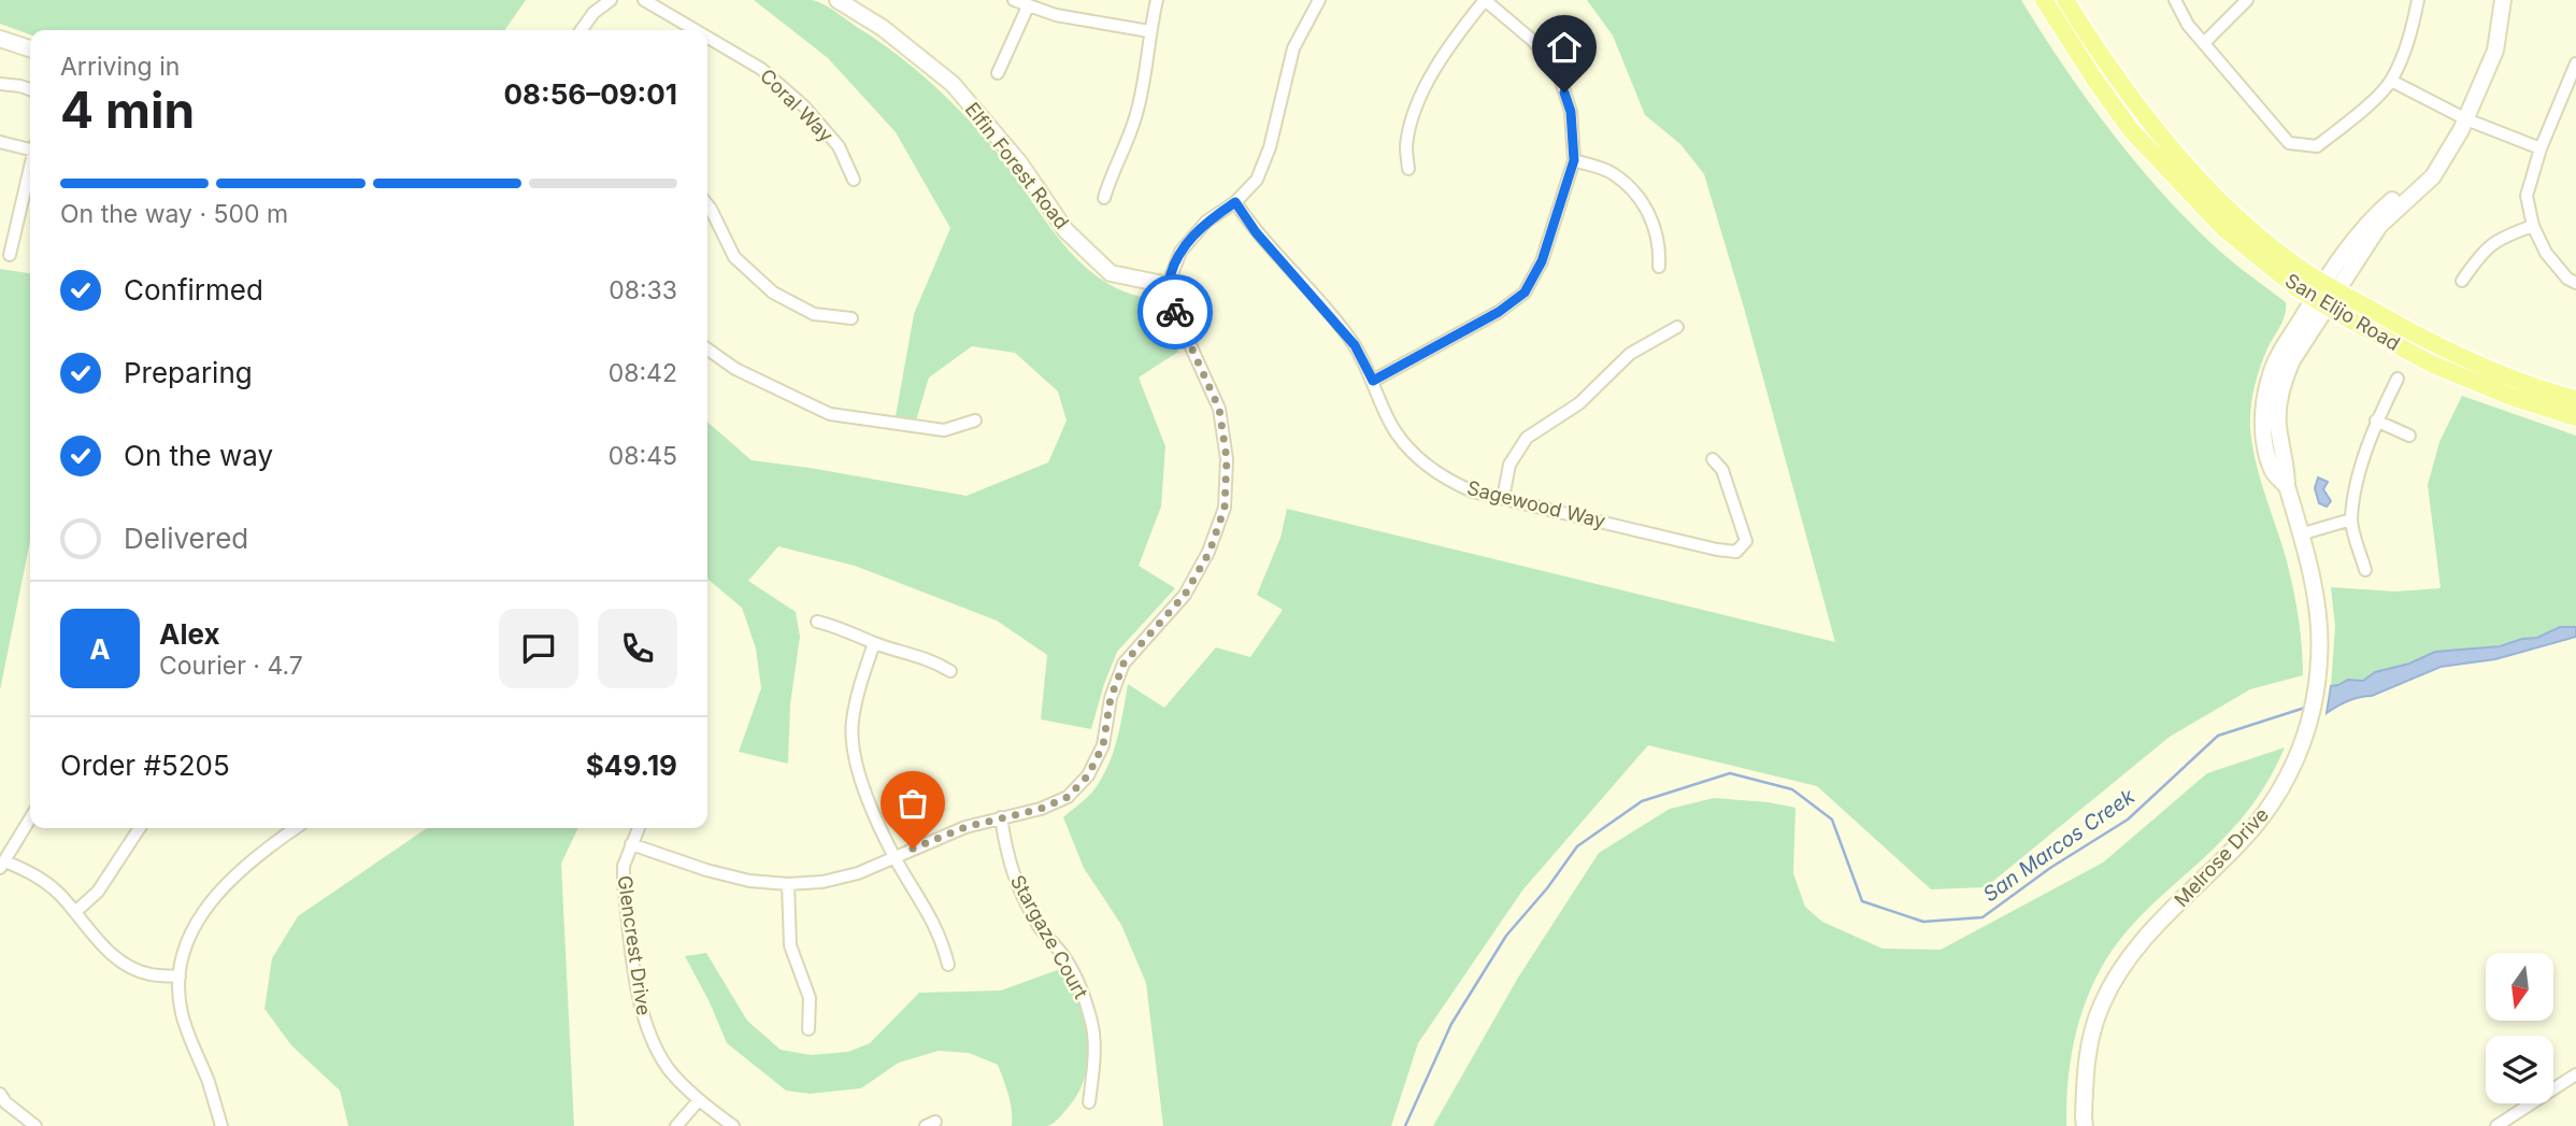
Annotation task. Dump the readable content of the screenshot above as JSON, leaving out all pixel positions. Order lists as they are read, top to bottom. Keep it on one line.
{"streets":{"main road":["San Elijo Road"],"street":["Coral Way","Elfin Forest Road","Sagewood Way","Melrose Drive","Stargaze Court","Glencrest Drive"]},"crossings":[["San Elijo Road","Melrose Drive"]],"water":["San Marcos Creek"],"north":"bottom","page":{"heading":["4 min","Arriving in","08:56–09:01"],"panel":["Alex","Courier · 4.7","Order #5205","$49.19"],"bar":"On the way · 500 m","list":[["Confirmed","08:33"],["Preparing","08:42"],["On the way","08:45"],"Delivered"],"round":"A"}}
